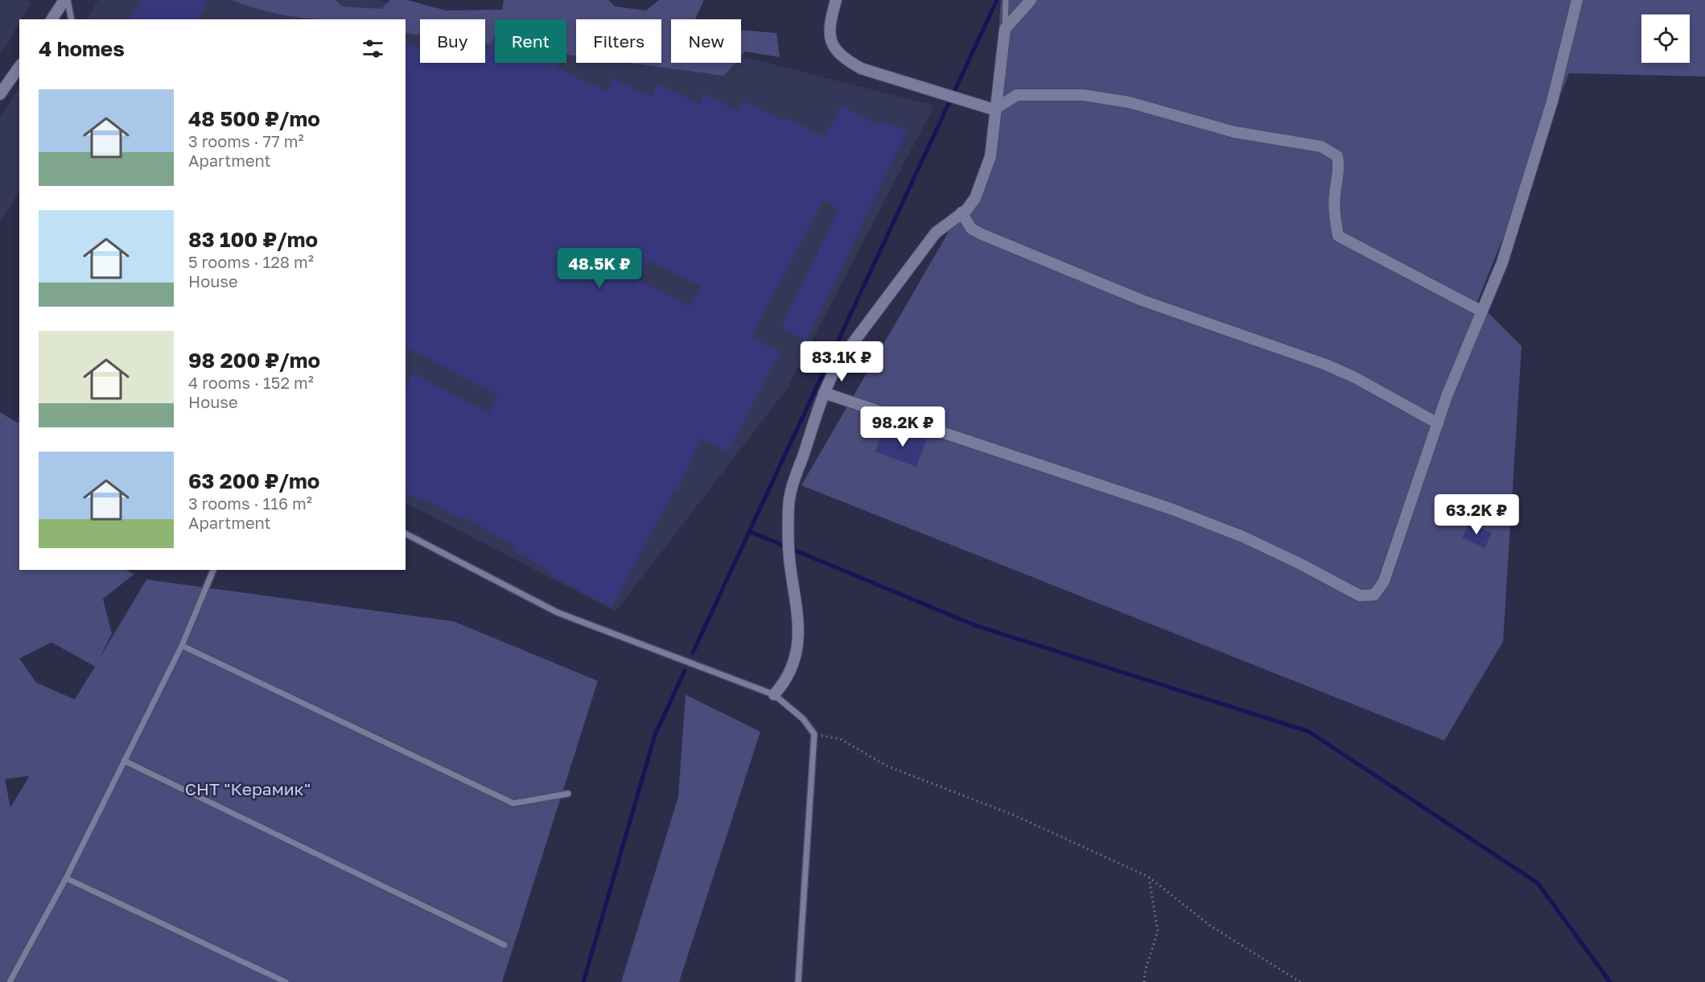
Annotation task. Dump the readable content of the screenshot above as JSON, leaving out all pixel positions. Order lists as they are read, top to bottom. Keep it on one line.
{"parks":["СНТ \"Керамик\""],"page":{"chip":["Buy","Rent","Filters","New"],"heading":"4 homes","list":[{"name":"48 500 ₽/mo","note":"3 rooms · 77 m² · Apartment"},{"name":"83 100 ₽/mo","note":"5 rooms · 128 m² · House"},{"name":"98 200 ₽/mo","note":"4 rooms · 152 m² · House"},{"name":"63 200 ₽/mo","note":"3 rooms · 116 m² · Apartment"}],"price":["48.5K ₽","83.1K ₽","98.2K ₽","63.2K ₽"]}}
